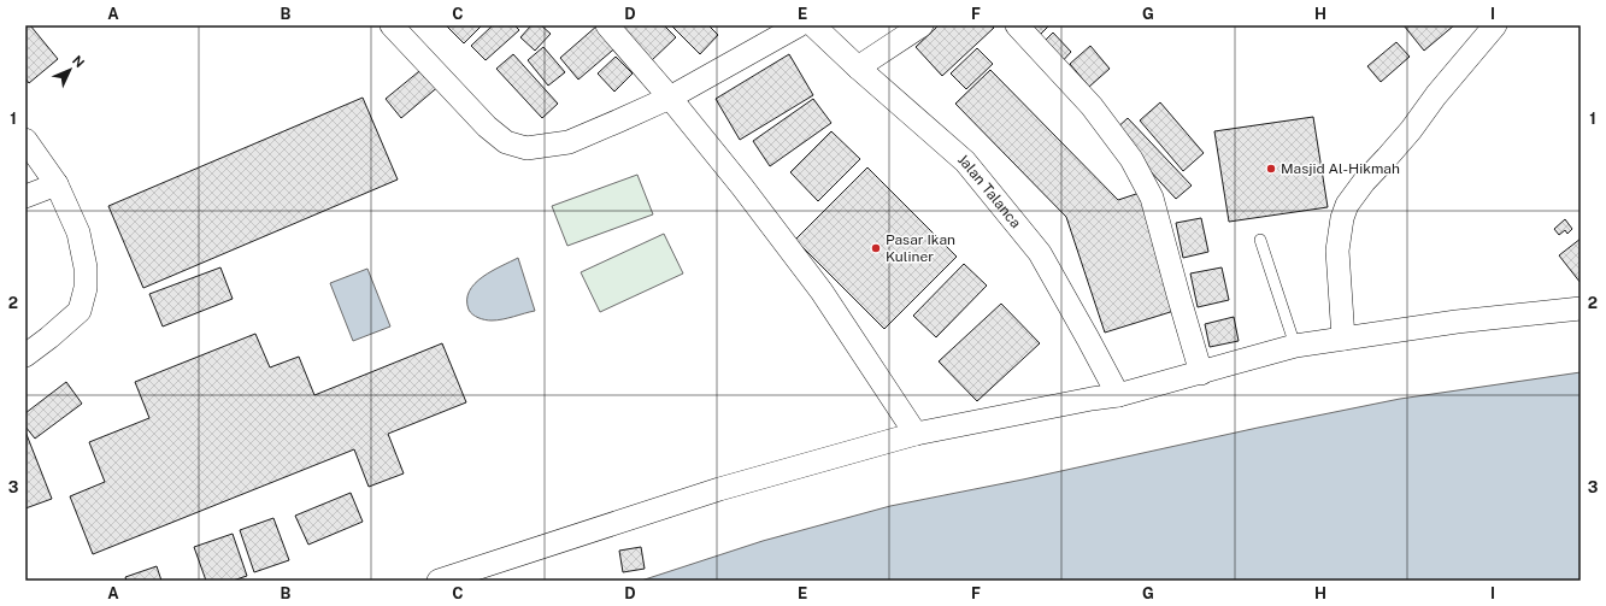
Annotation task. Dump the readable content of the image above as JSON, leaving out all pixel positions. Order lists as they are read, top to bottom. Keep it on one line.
{"streets":{"street":["Jalan Talanca"]},"places":["Masjid Al-Hikmah","Pasar Ikan Kuliner"],"north":"top right","grid":{"columns":["A","B","C","D","E","F","G","H","I"],"rows":["1","2","3"]}}
